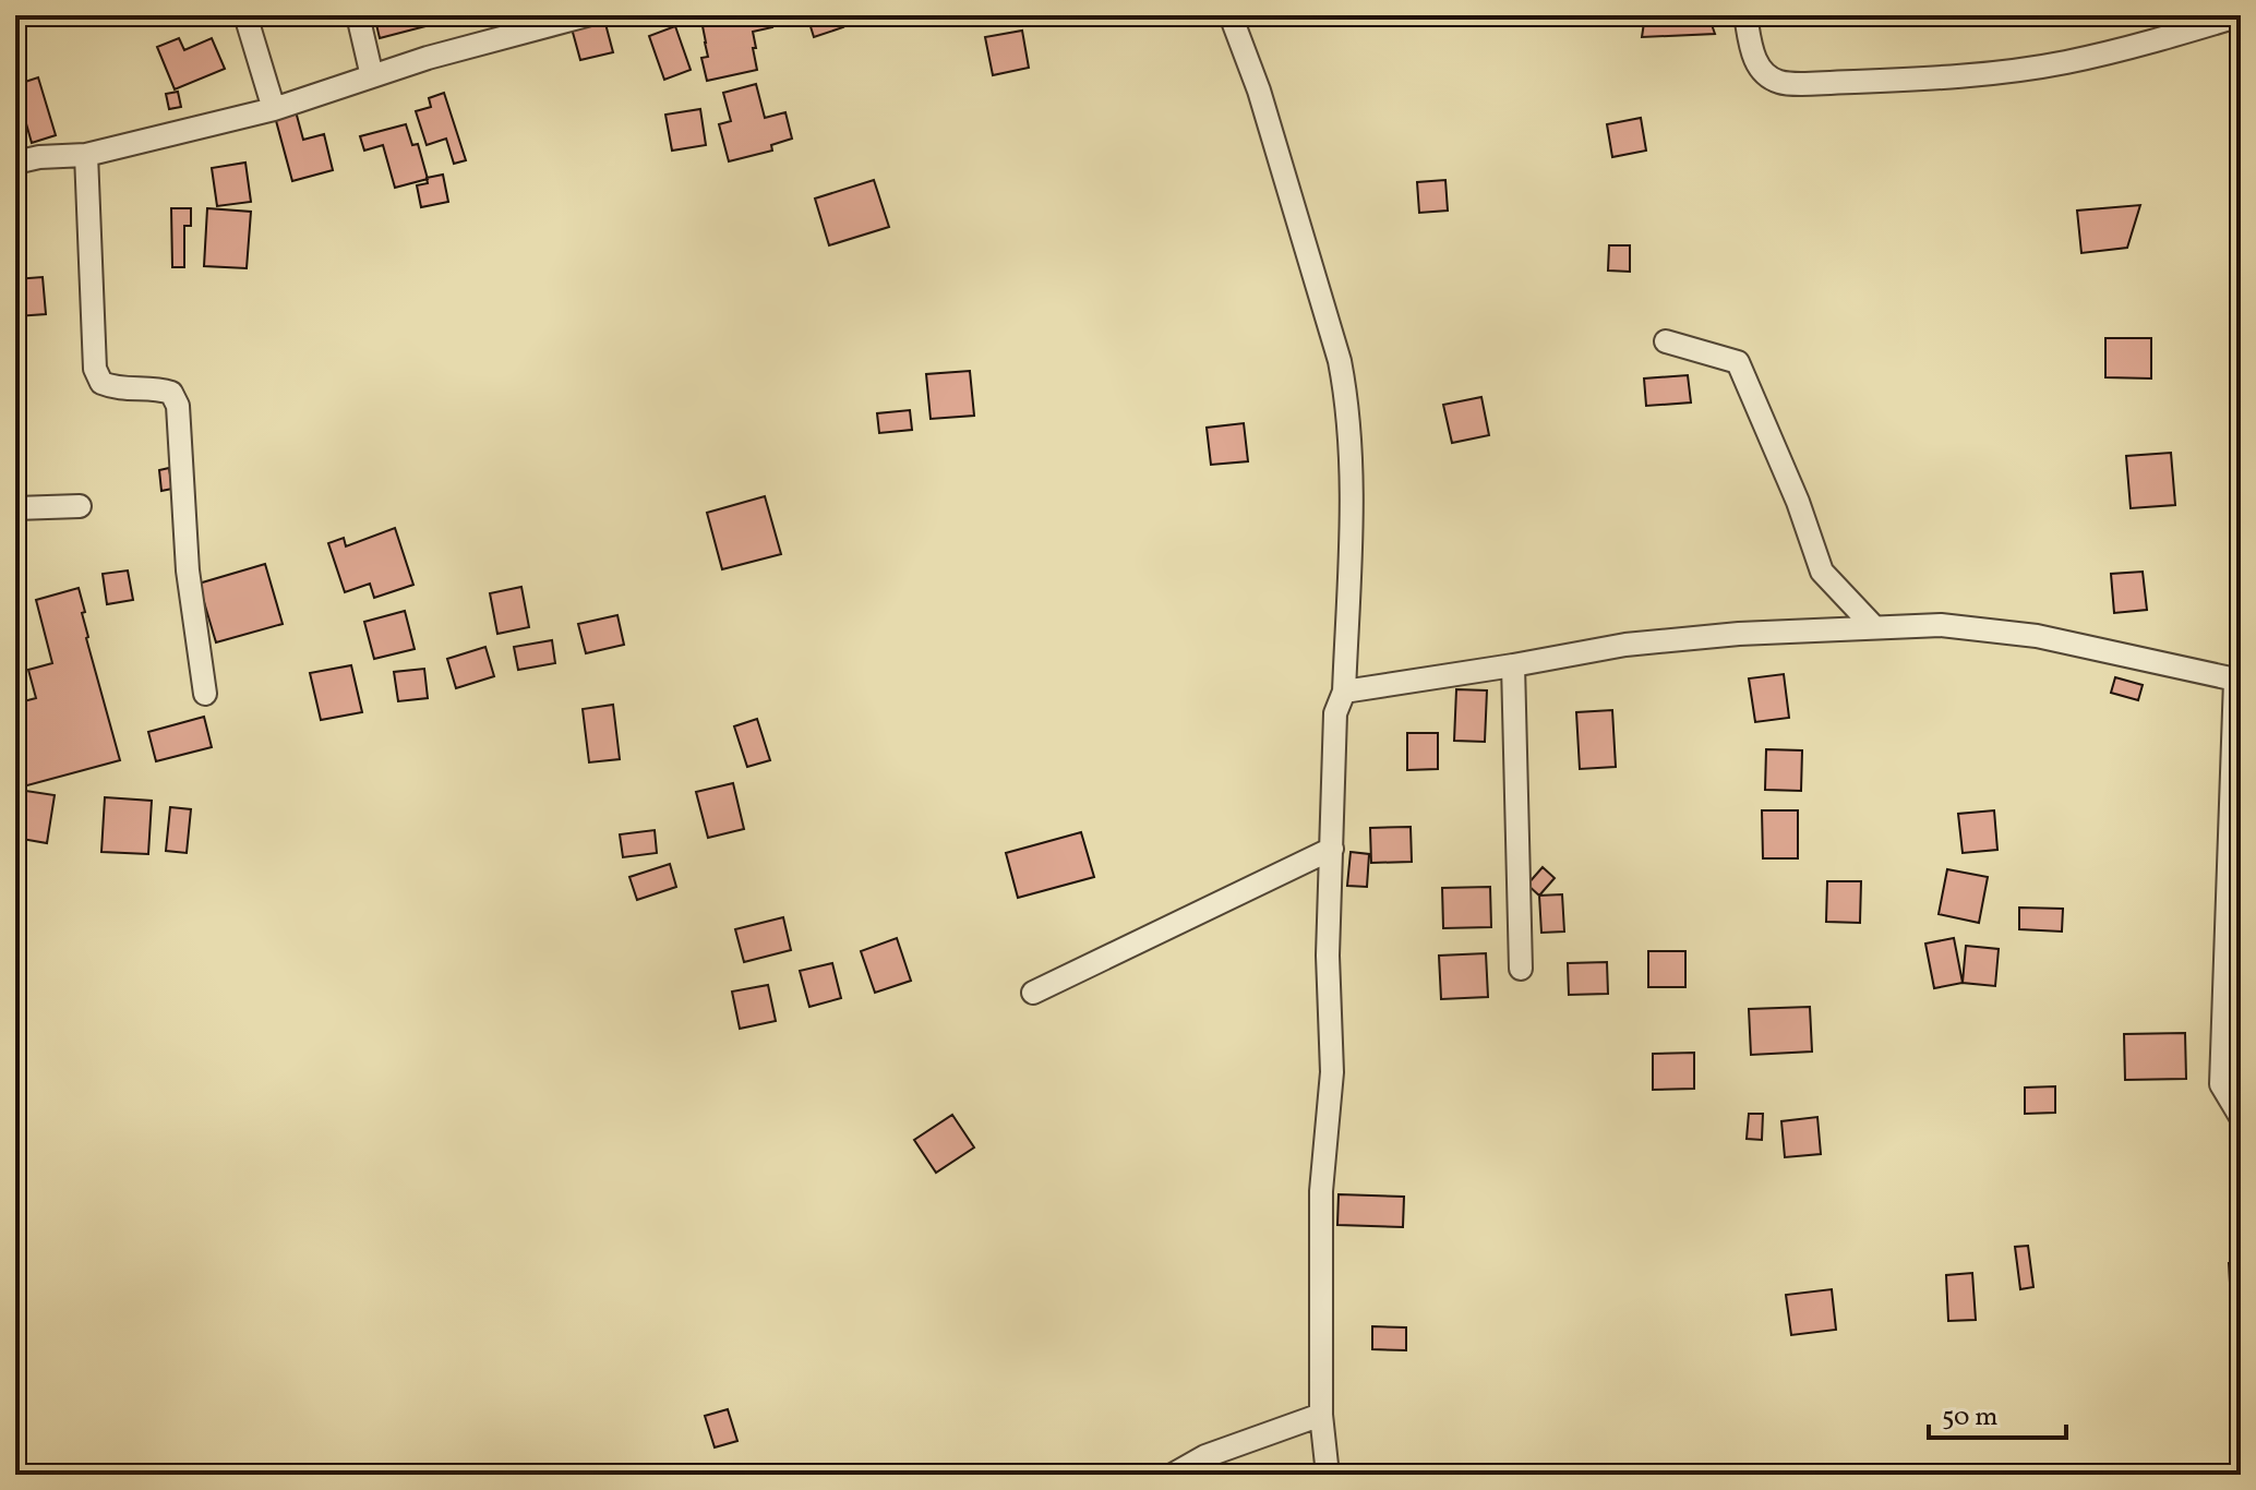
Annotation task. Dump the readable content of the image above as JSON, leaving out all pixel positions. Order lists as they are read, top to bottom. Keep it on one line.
{"scale_bar":"50 m"}
